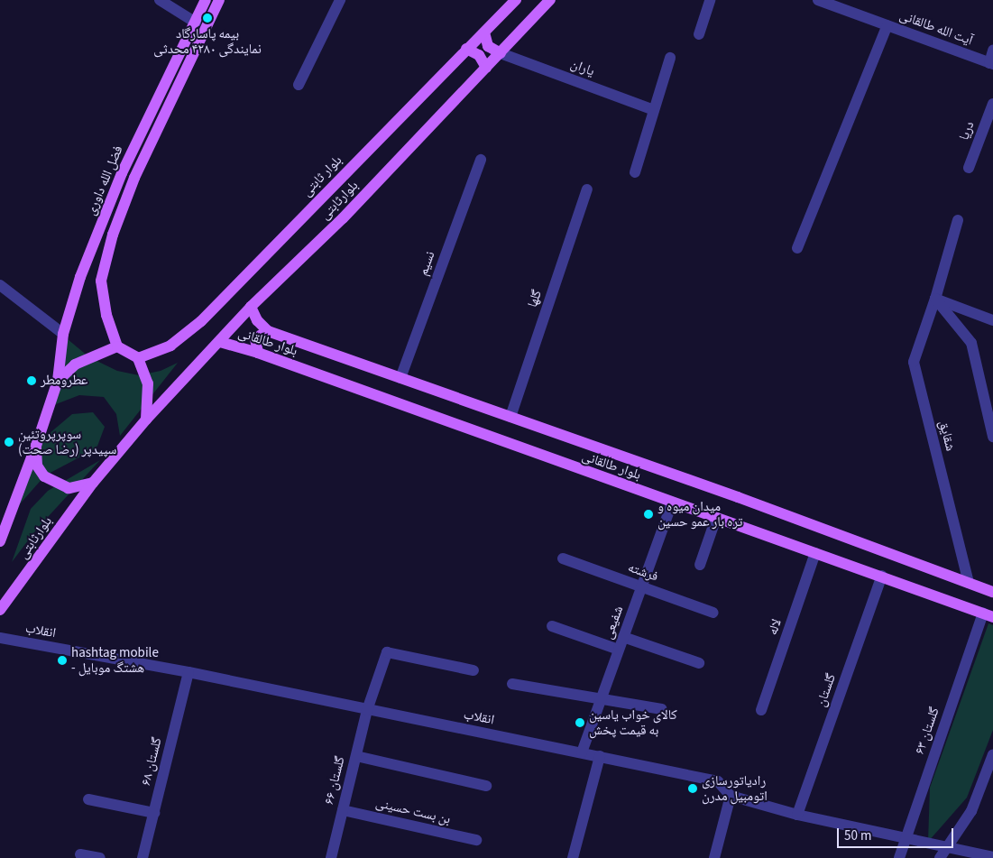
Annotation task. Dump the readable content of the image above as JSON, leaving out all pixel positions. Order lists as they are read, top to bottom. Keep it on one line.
{"streets":{"main road":["بلوار ثابتی","فضل الله داوری","بلوارثابتی","بلوار طالقانی"],"street":["آیت الله طالقانی","یاران","دریا","نسیم","گلها","شقایق","فرشته","شفیعی","لاله","انقلاب","گلستان","گلستان ۶۳","گلستان ۶۸","گلستان ۶۶","بن بست حسینی"]},"crossings":[["یاران","بلوارثابتی"],["بلوار ثابتی","فضل الله داوری"],["بلوار ثابتی","بلوارثابتی"],["فضل الله داوری","بلوارثابتی"],["بلوارثابتی","بلوار طالقانی"],["نسیم","بلوار طالقانی"],["گلها","بلوار طالقانی"],["بلوار طالقانی","شقایق"],["بلوار طالقانی","شفیعی"],["بلوار طالقانی","لاله"],["بلوار طالقانی","گلستان"],["بلوار طالقانی","گلستان ۶۳"],["فرشته","شفیعی"],["شفیعی","انقلاب"],["انقلاب","گلستان"],["انقلاب","گلستان ۶۳"],["انقلاب","گلستان ۶۸"],["انقلاب","گلستان ۶۶"],["گلستان ۶۶","بن بست حسینی"]],"places":["بیمه پاسارگاد نمایندگی ۴۲۸۰ محدثی","عطرومطر","سوپرپروتئین سپیدپر (رضا صحت)","میدان میوه و تره بار عمو حسین","hashtag mobile - هشتگ موبایل","کالای خواب یاسین به قیمت پخش","رادیاتورسازی اتومبیل مدرن"],"scale_bar":"50 m"}
